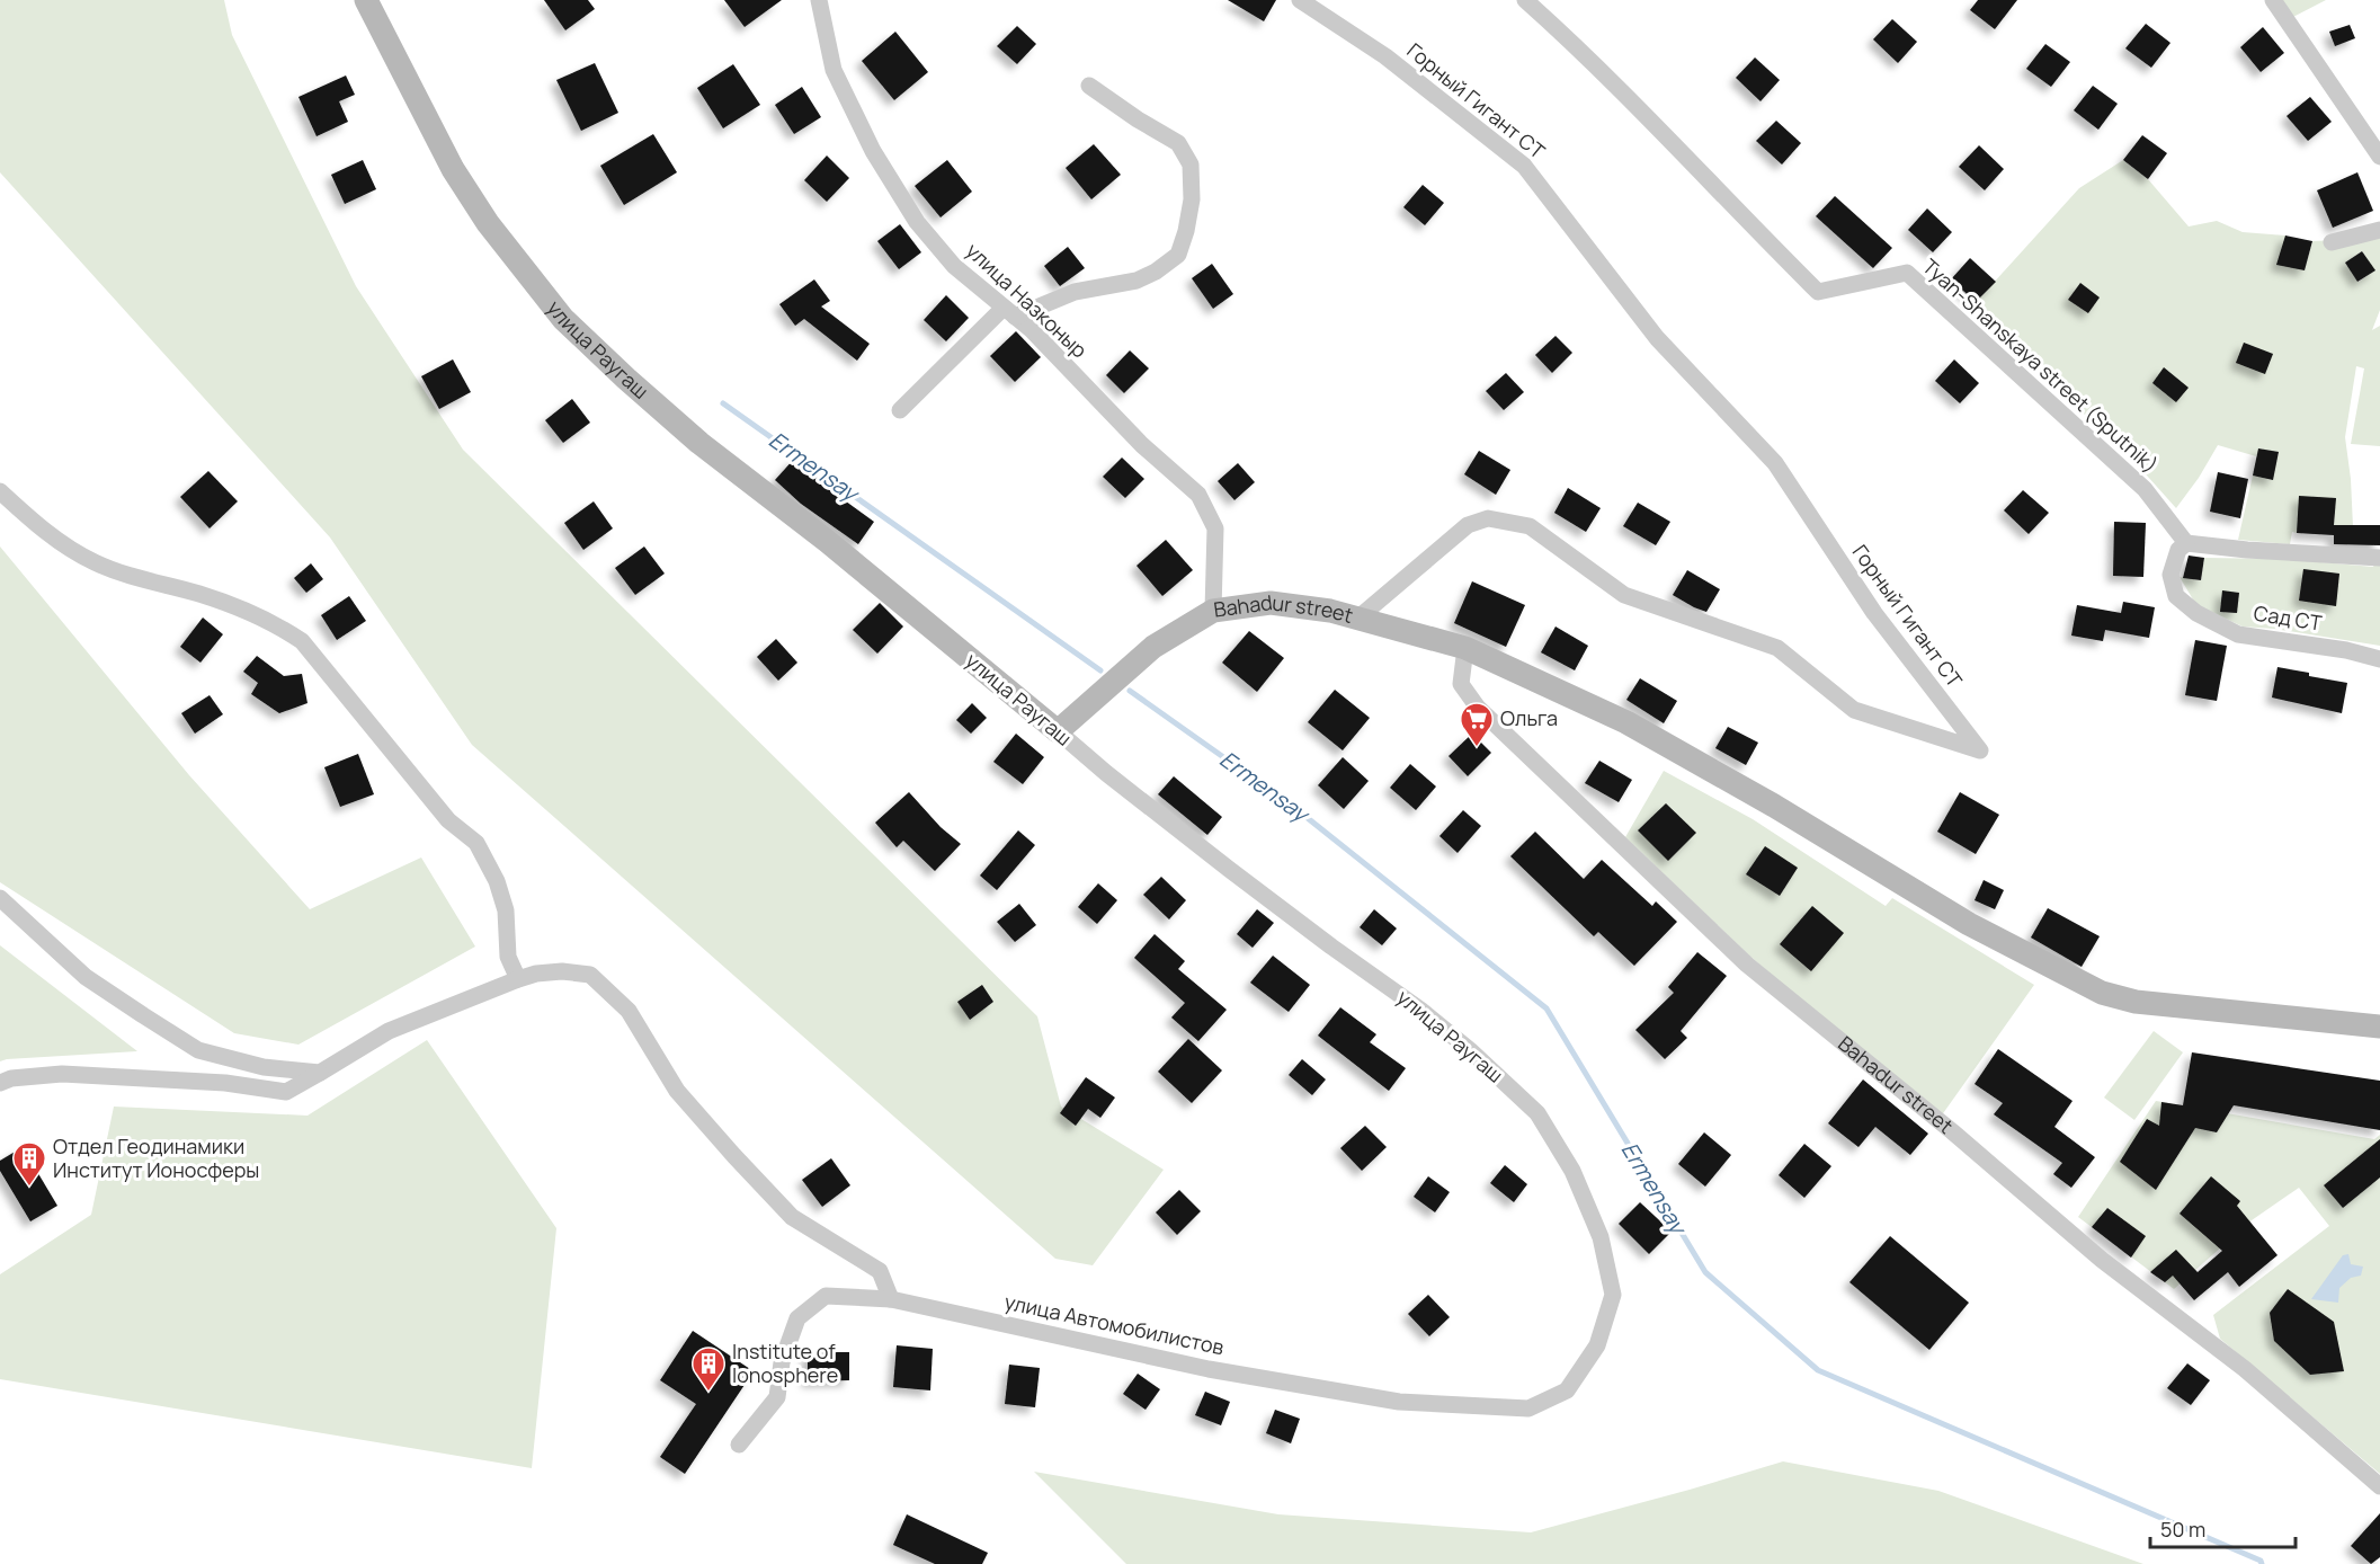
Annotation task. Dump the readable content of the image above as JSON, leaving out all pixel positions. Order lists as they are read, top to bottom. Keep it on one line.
{"streets":{"street":["Горный Гигант СТ","улица Назконыр","улица Раугаш","Tyan-Shanskaya street (Sputnik)","Bahadur street","Сад СТ","улица Автомобилистов"]},"crossings":[["Горный Гигант СТ","Bahadur street"],["улица Назконыр","Bahadur street"],["улица Раугаш","Bahadur street"],["улица Раугаш","улица Автомобилистов"],["Tyan-Shanskaya street (Sputnik)","Сад СТ"]],"water":["Ermensay"],"places":{"supermarket":["Ольга"],"building":["Отдел Геодинамики Институт Ионосферы","Institute of Ionosphere"]},"scale_bar":"50 m"}
